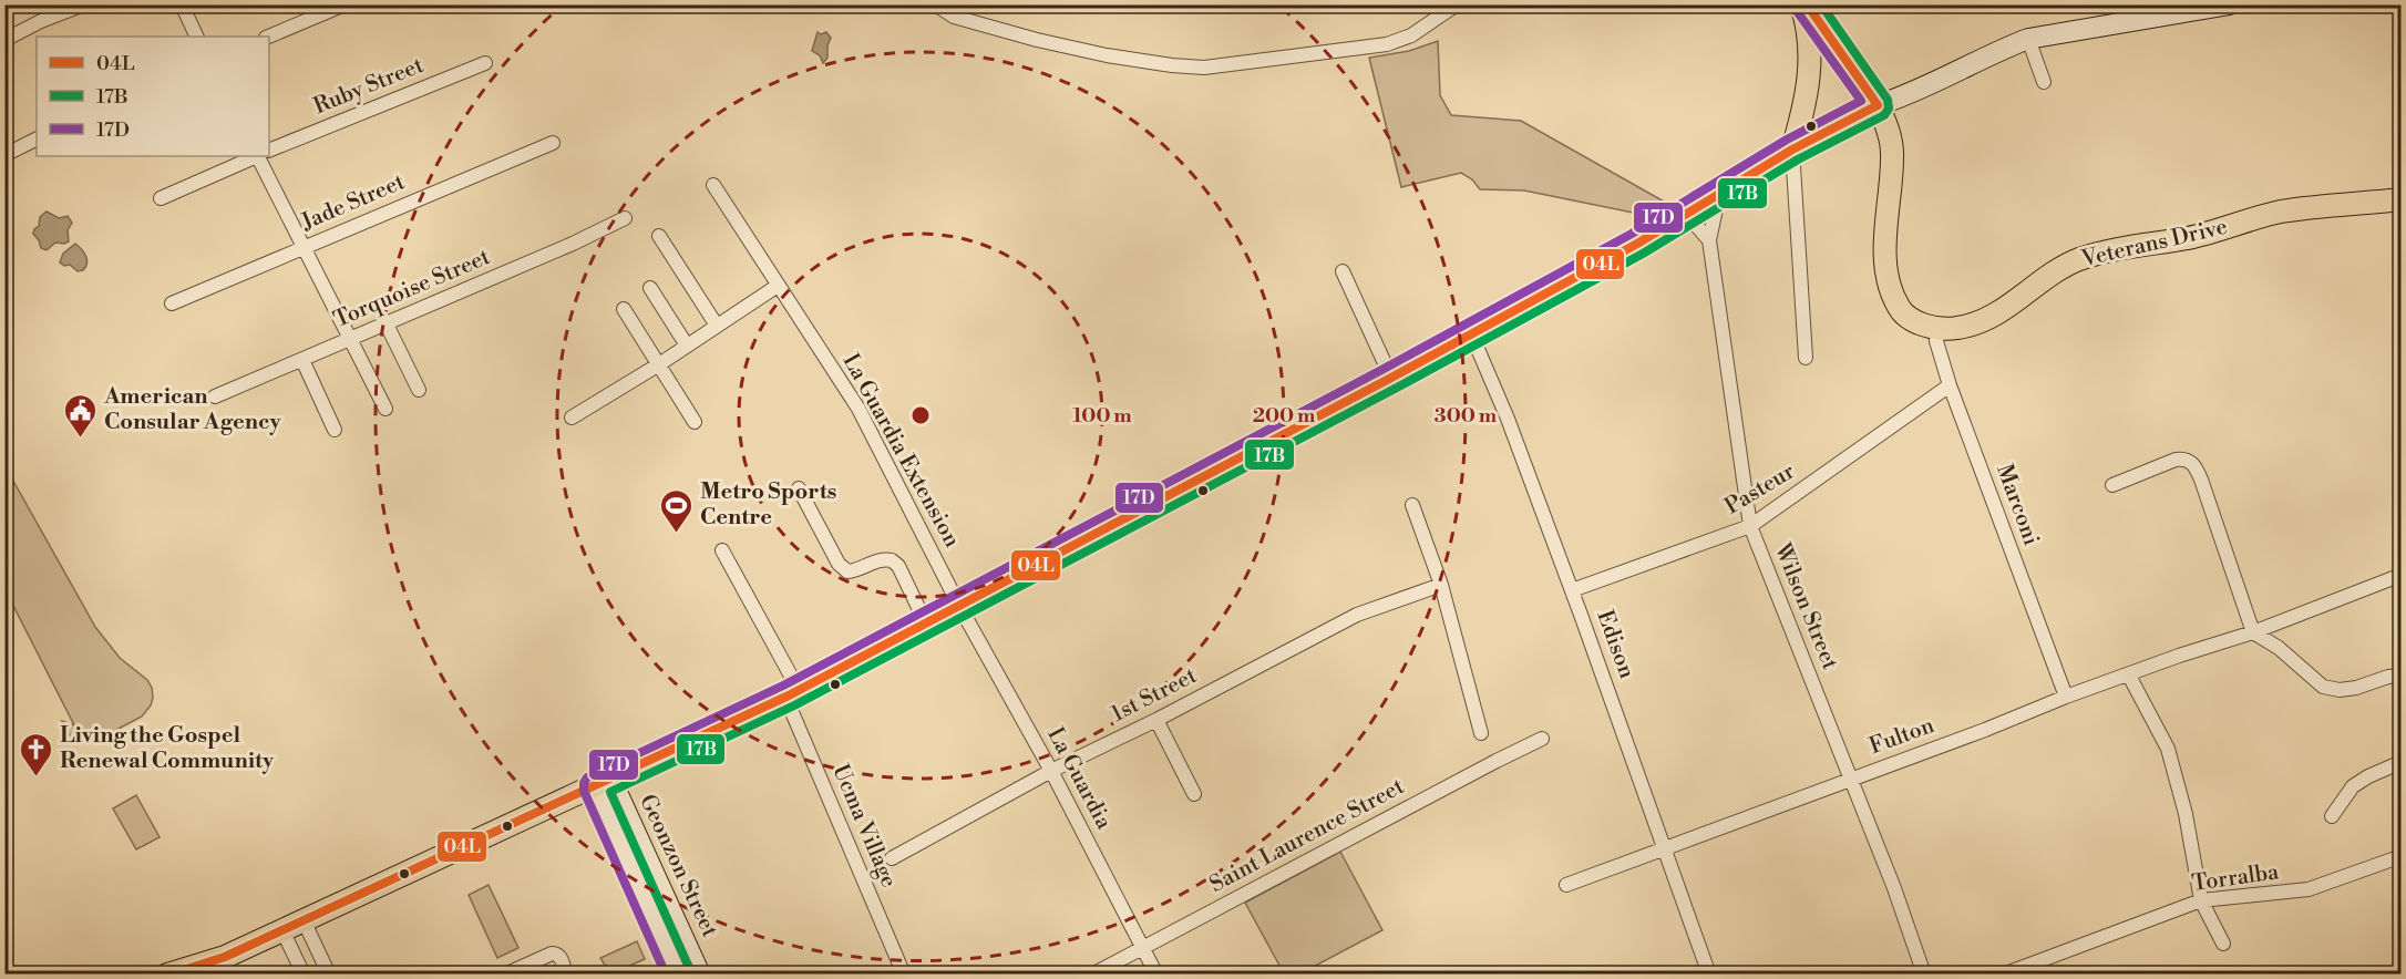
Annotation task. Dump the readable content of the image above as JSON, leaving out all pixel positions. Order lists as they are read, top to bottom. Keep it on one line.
{"streets":{"main road":["Veterans Drive"],"street":["Ruby Street","Jade Street","Torquoise Street","La Guardia Extension","Pasteur","Marconi","Wilson Street","Edison","1st Street","Fulton","La Guardia","Ucma Village","Saint Laurence Street","Geonzon Street","Torralba"]},"crossings":[["Veterans Drive","Marconi"],["La Guardia Extension","La Guardia"],["Pasteur","Marconi"],["Pasteur","Wilson Street"],["Pasteur","Edison"],["Marconi","Fulton"],["Wilson Street","Fulton"],["Edison","Fulton"],["1st Street","La Guardia"],["La Guardia","Saint Laurence Street"]],"places":{"public building":["American Consular Agency"],"sports":["Metro Sports Centre"],"church":["Living the Gospel Renewal Community"]},"lines":["transit line 04L","transit line 17B","transit line 17D"],"legend":["04L","17B","17D"],"rings":["100 m","200 m","300 m"]}
